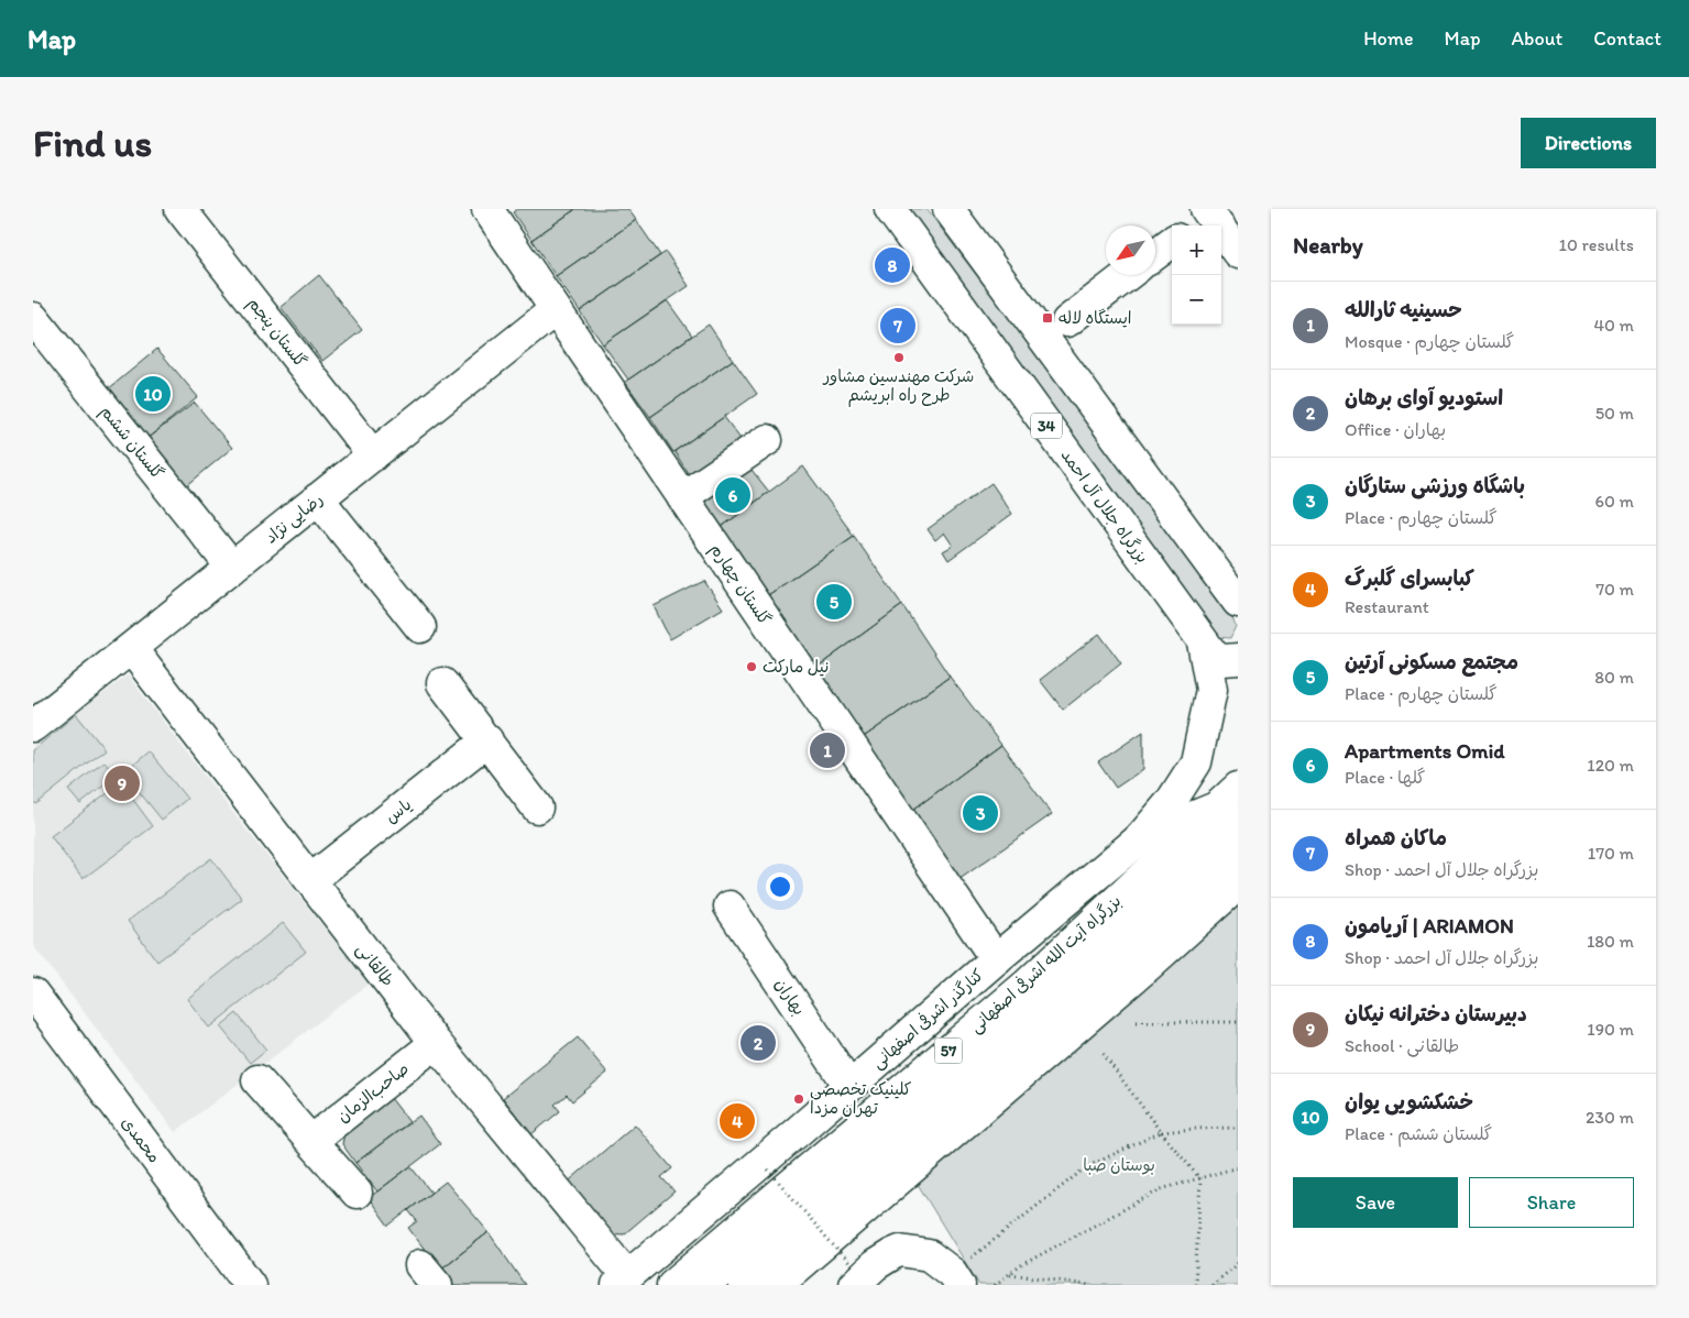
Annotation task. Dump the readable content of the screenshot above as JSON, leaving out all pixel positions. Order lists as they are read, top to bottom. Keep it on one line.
{"streets":{"main road":["گلستان پنجم","34","گلستان ششم","بزرگراه جلال آل احمد","رضایی نژاد","گلستان چهارم","یاس","بزرگراه آیت الله اشرفی اصفهانی","طالقانی","بهاران","کنارگذر اشرفی اصفهانی","57","صاحب‌الزمان","محمدی"]},"crossings":[["گلستان پنجم","رضایی نژاد"],["34","بزرگراه جلال آل احمد"],["34","کنارگذر اشرفی اصفهانی"],["گلستان ششم","رضایی نژاد"],["رضایی نژاد","گلستان چهارم"],["رضایی نژاد","طالقانی"],["گلستان چهارم","کنارگذر اشرفی اصفهانی"],["یاس","طالقانی"],["طالقانی","کنارگذر اشرفی اصفهانی"],["طالقانی","صاحب‌الزمان"],["بهاران","کنارگذر اشرفی اصفهانی"]],"parks":["بوستان صبا"],"places":{"transit":["ایستگاه لاله"],"other":["شرکت مهندسین مشاور طرح راه ابریشم","نیل مارکت","کلینیک تخصصی تهران مزدا"]},"north":"bottom left","page":{"header":"Map","nav":["Home","Map","About","Contact"],"buttons":["Directions",["Save","Share"]],"title":"Find us","heading":["Nearby","10 results"],"map_buttons":["+","−"],"pins":["8","7","10","6","5","1","9","3","2","4"],"list":[{"mark":"1","name":"حسینیه ثارالله","note":"Mosque · گلستان چهارم","value":"40 m"},{"mark":"2","name":"استودیو آوای برهان","note":"Office · بهاران","value":"50 m"},{"mark":"3","name":"باشگاه ورزشی ستارگان","note":"Place · گلستان چهارم","value":"60 m"},{"mark":"4","name":"کبابسرای گلبرگ","note":"Restaurant","value":"70 m"},{"mark":"5","name":"مجتمع مسکونی آرتین","note":"Place · گلستان چهارم","value":"80 m"},{"mark":"6","name":"Apartments Omid","note":"Place · گلها","value":"120 m"},{"mark":"7","name":"ماکان همراه","note":"Shop · بزرگراه جلال آل احمد","value":"170 m"},{"mark":"8","name":"آریامون | ARIAMON","note":"Shop · بزرگراه جلال آل احمد","value":"180 m"},{"mark":"9","name":"دبیرستان دخترانه نیکان","note":"School · طالقانی","value":"190 m"},{"mark":"10","name":"خشکشویی یوان","note":"Place · گلستان ششم","value":"230 m"}]}}
